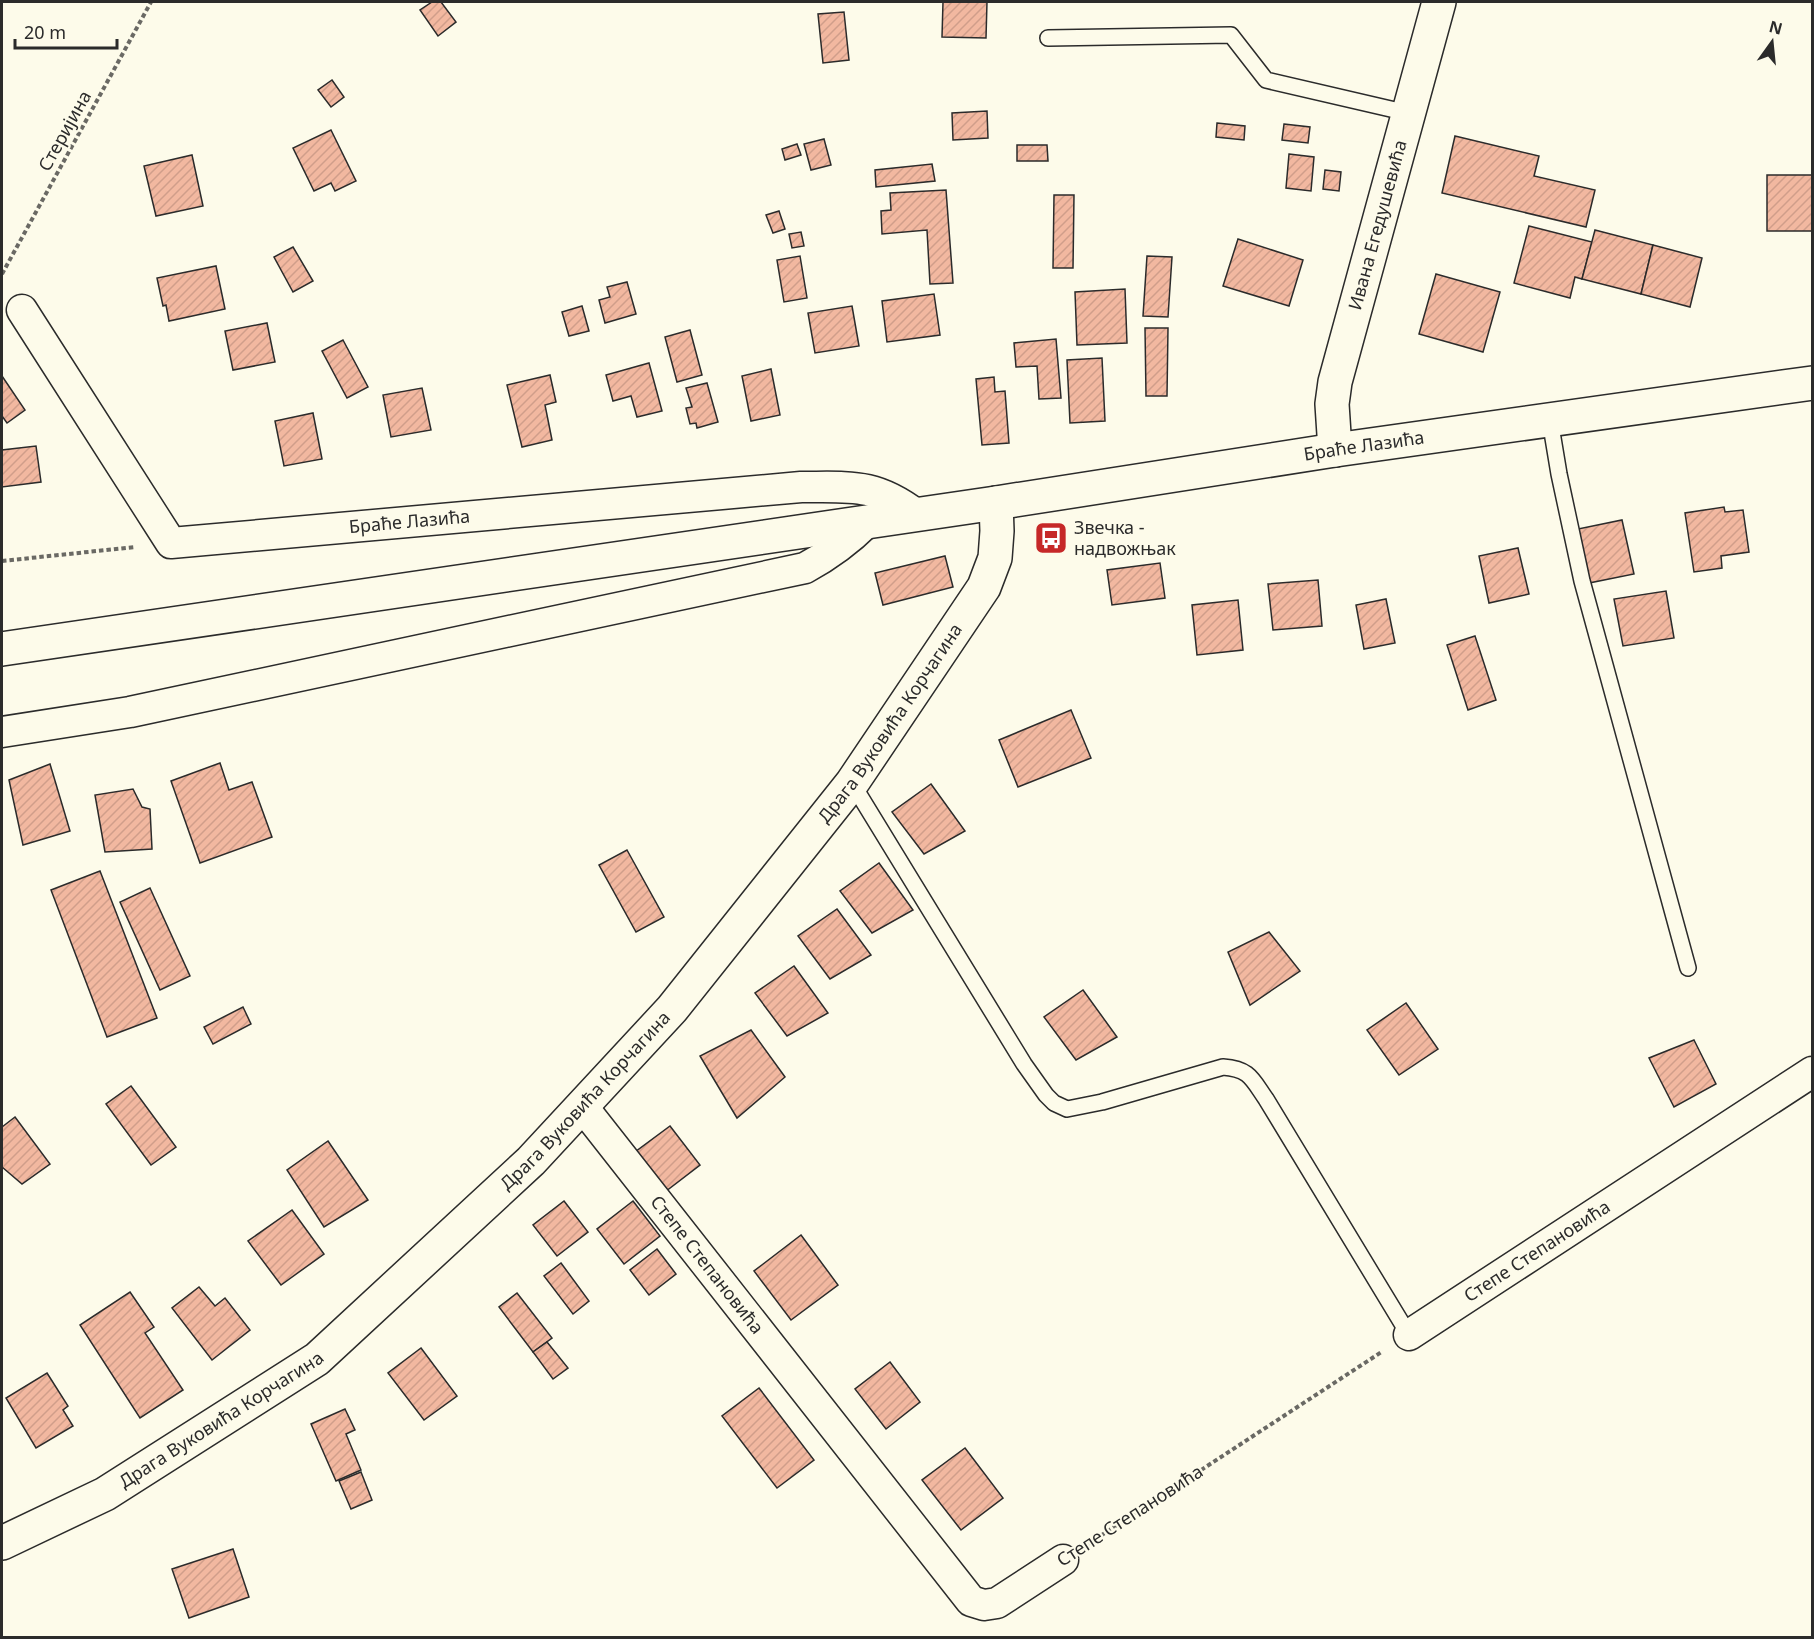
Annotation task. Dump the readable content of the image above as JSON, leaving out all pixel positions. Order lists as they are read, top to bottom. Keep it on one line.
{"streets":{"main road":["Ивана Егедушевића","Браће Лазића","Драга Вуковића Корчагина"],"street":["Степе Степановића"],"path":["Стеријина"]},"crossings":[["Ивана Егедушевића","Браће Лазића"],["Браће Лазића","Драга Вуковића Корчагина"],["Драга Вуковића Корчагина","Степе Степановића"]],"places":{"bus stop":["Звечка - надвожњак"]},"scale_bar":"20 m","north":"top"}
